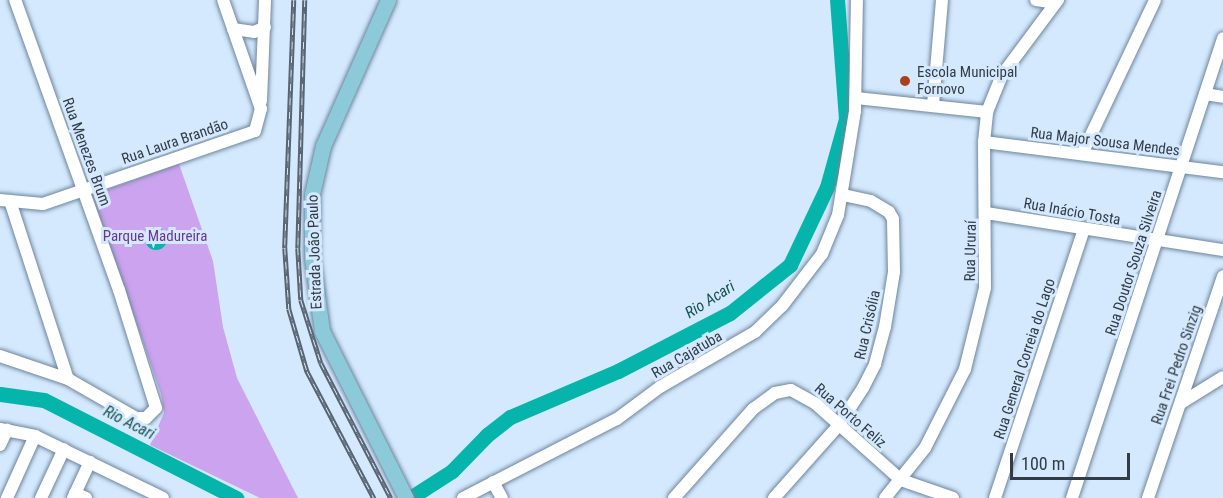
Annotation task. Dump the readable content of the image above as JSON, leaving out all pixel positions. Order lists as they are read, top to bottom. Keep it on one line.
{"streets":{"main road":["Estrada João Paulo"],"street":["Rua Laura Brandão","Rua Major Sousa Mendes","Rua Menezes Brum","Rua Inácio Tosta","Rua Ururaí","Rua Doutor Souza Silveira","Rua Crisólia","Rua Cajatuba","Rua General Correia do Lago","Rua Frei Pedro Sinzig","Rua Porto Feliz"]},"crossings":[["Rua Laura Brandão","Rua Menezes Brum"],["Rua Major Sousa Mendes","Rua Ururaí"],["Rua Major Sousa Mendes","Rua Doutor Souza Silveira"],["Rua Inácio Tosta","Rua Ururaí"],["Rua Inácio Tosta","Rua Doutor Souza Silveira"],["Rua Inácio Tosta","Rua General Correia do Lago"],["Rua Ururaí","Rua Porto Feliz"],["Rua Crisólia","Rua Cajatuba"],["Rua Crisólia","Rua Porto Feliz"]],"water":["Rio Acari"],"parks":["Parque Madureira"],"places":["Escola Municipal Fornovo"],"scale_bar":"100 m"}
